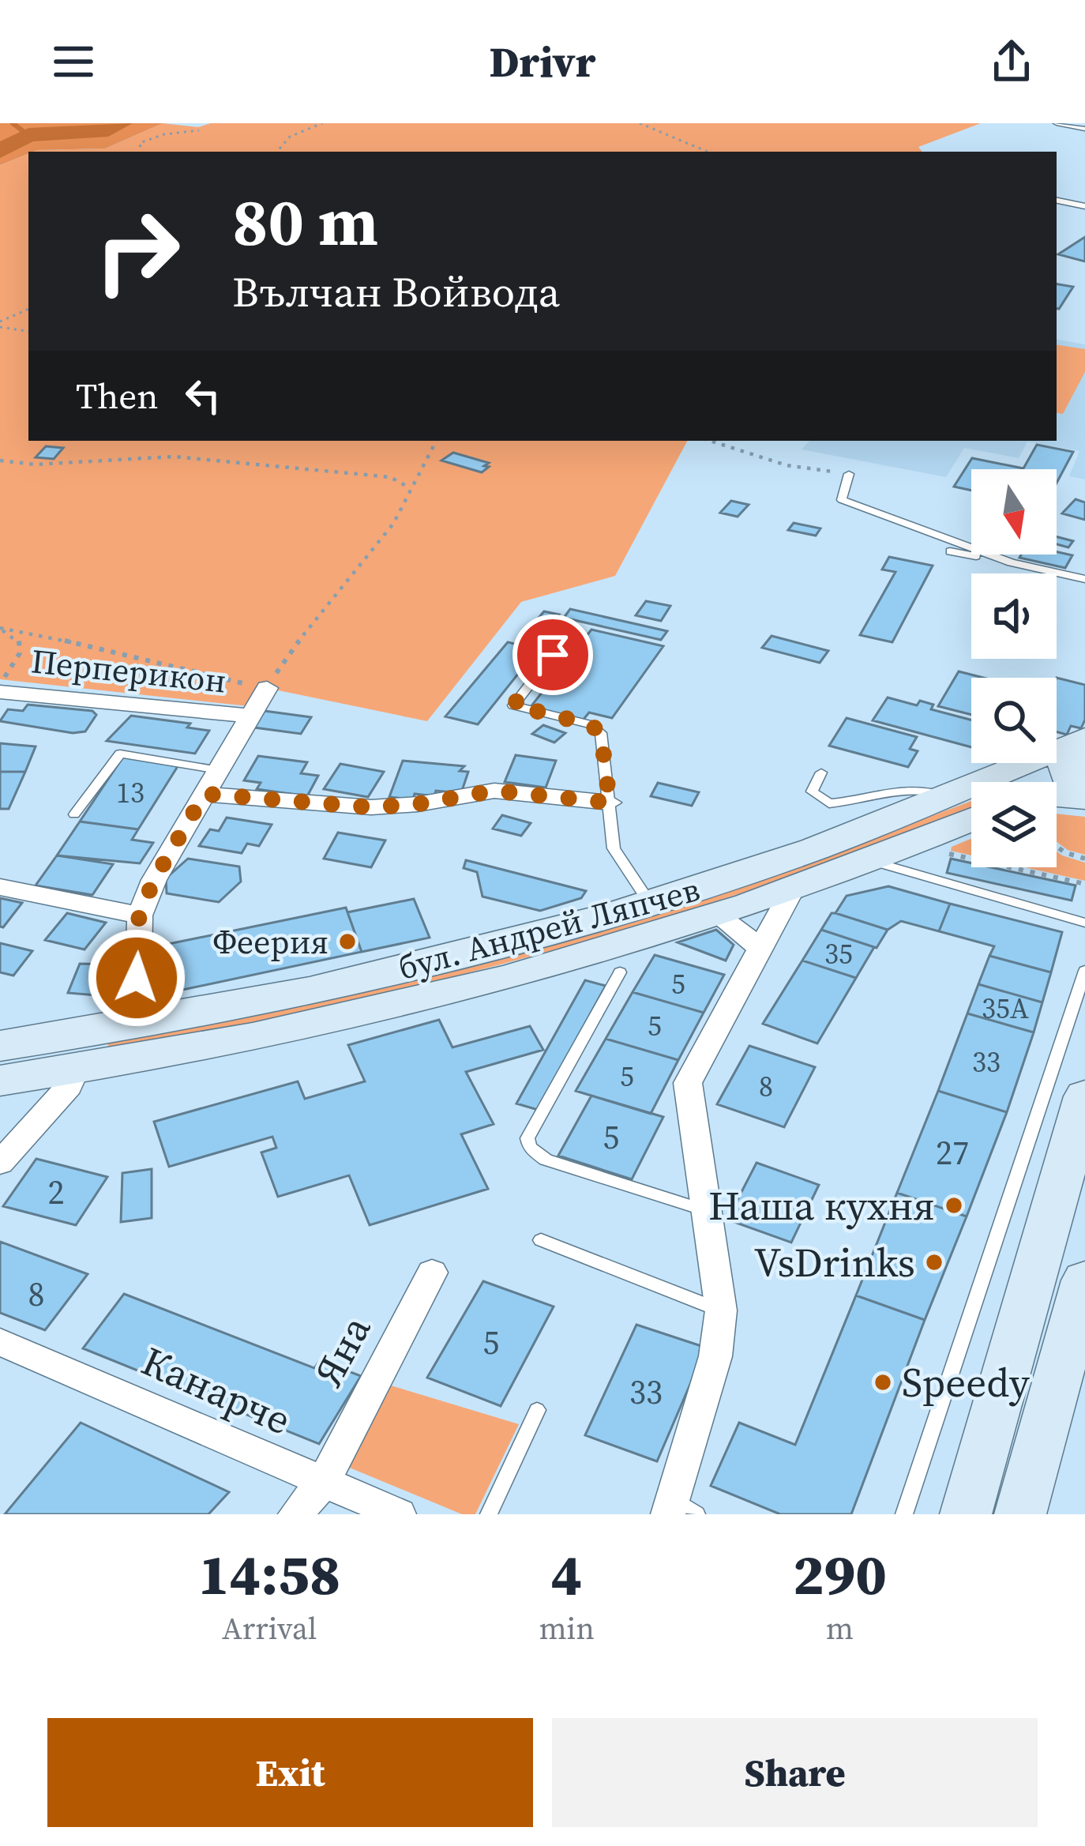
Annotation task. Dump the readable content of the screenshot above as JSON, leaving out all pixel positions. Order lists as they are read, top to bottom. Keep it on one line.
{"streets":{"main road":["бул. Андрей Ляпчев"],"street":["Перперикон","Яна","Канарче"]},"crossings":[["Яна","Канарче"]],"places":["Феерия","Наша кухня","VsDrinks","Speedy"],"house_numbers":["13","35","5","35А","5","33","5","8","5","27","2","8","5","33"],"north":"bottom","page":{"header":"Drivr","turn":["80 m","Вълчан Войвода"],"then":"Then","eta":["14:58","Arrival","4","min","290","m"],"buttons":["Exit","Share"]}}
